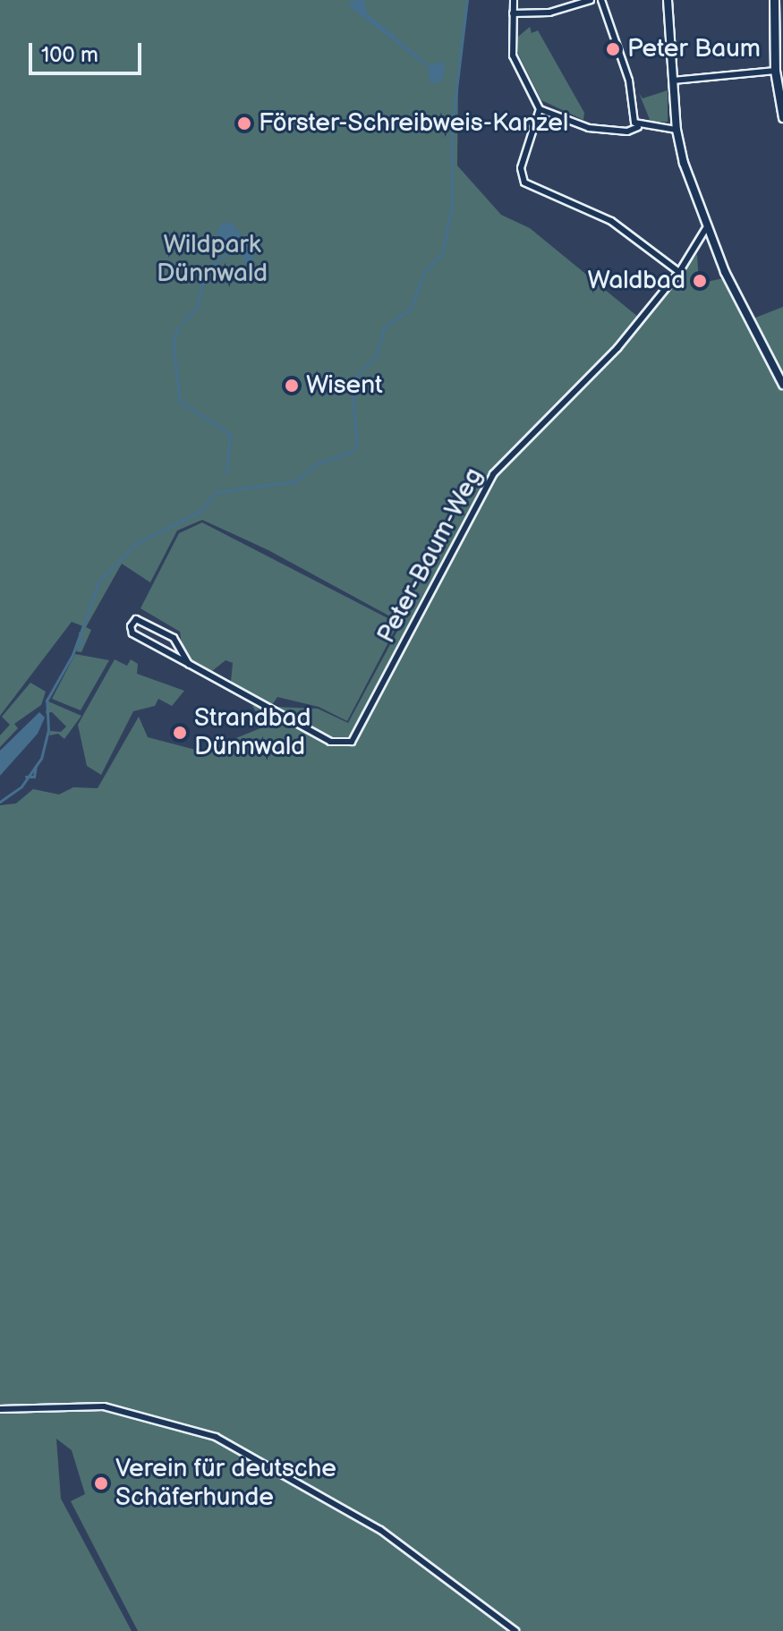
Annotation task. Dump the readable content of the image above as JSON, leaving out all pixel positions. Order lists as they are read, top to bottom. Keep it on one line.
{"streets":{"street":["Peter-Baum-Weg"]},"parks":["Wildpark Dünnwald"],"places":["Peter Baum","Förster-Schreibweis-Kanzel","Waldbad","Wisent","Strandbad Dünnwald","Verein für deutsche Schäferhunde"],"scale_bar":"100 m"}
